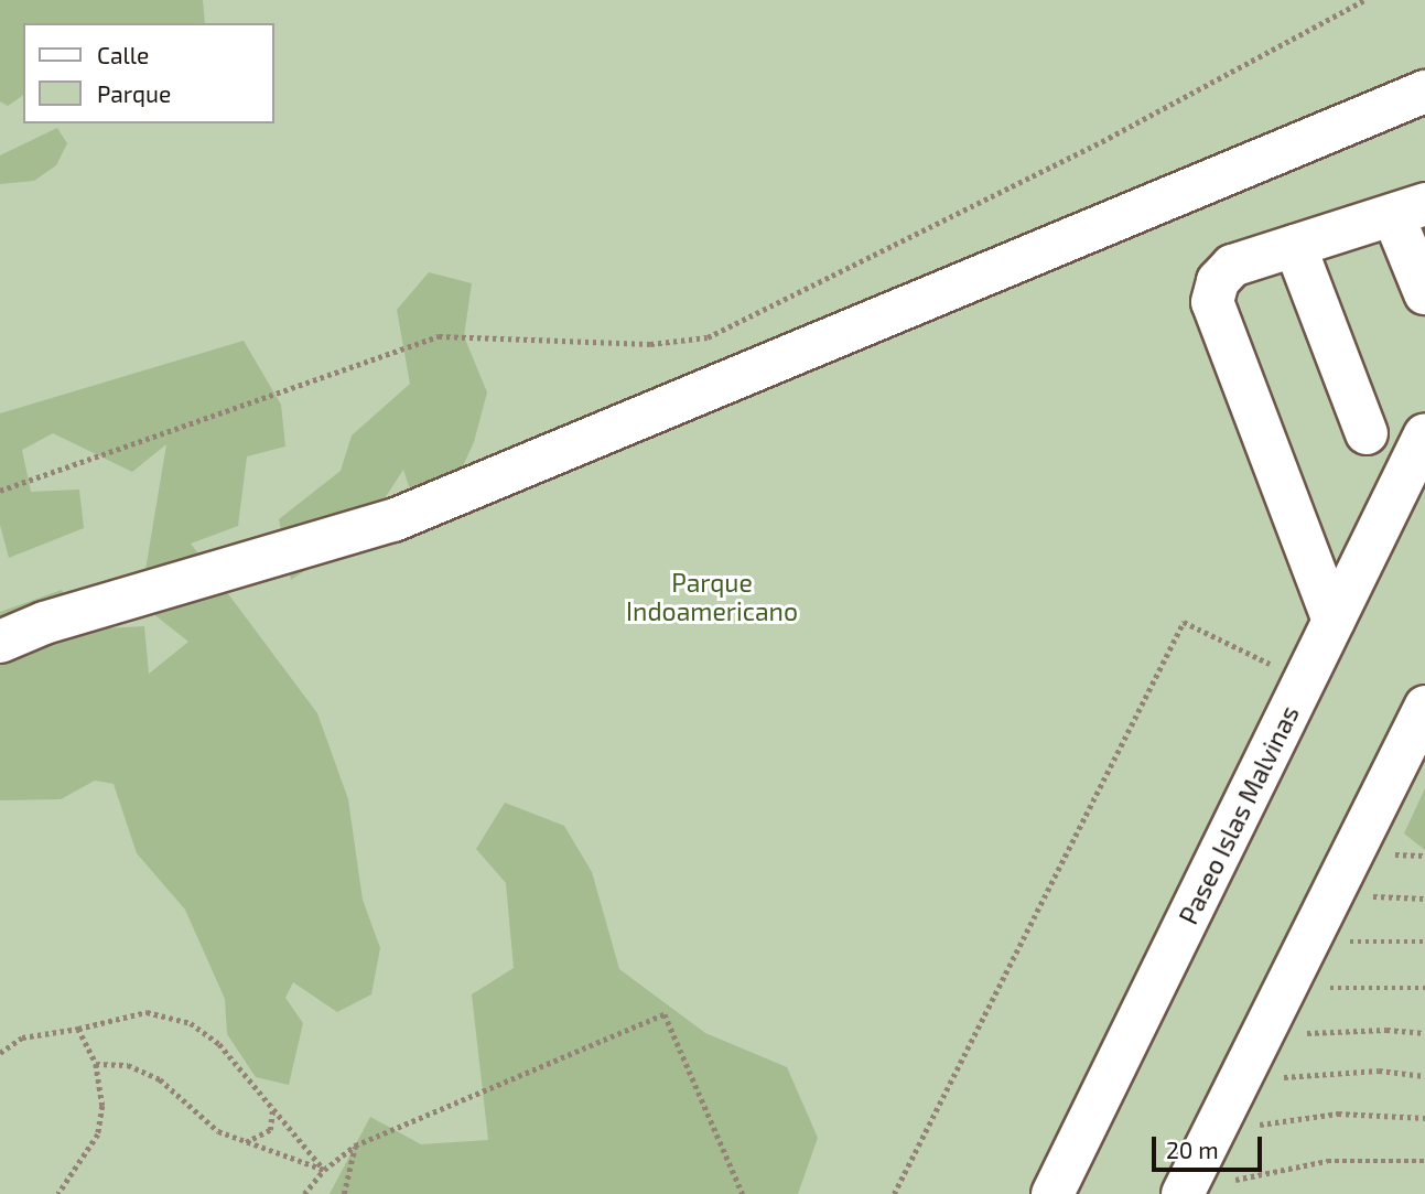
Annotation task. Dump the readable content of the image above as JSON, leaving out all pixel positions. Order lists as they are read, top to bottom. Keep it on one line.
{"streets":{"street":["Paseo Islas Malvinas"]},"parks":["Parque Indoamericano"],"legend":["Calle","Parque"],"scale_bar":"20 m"}
